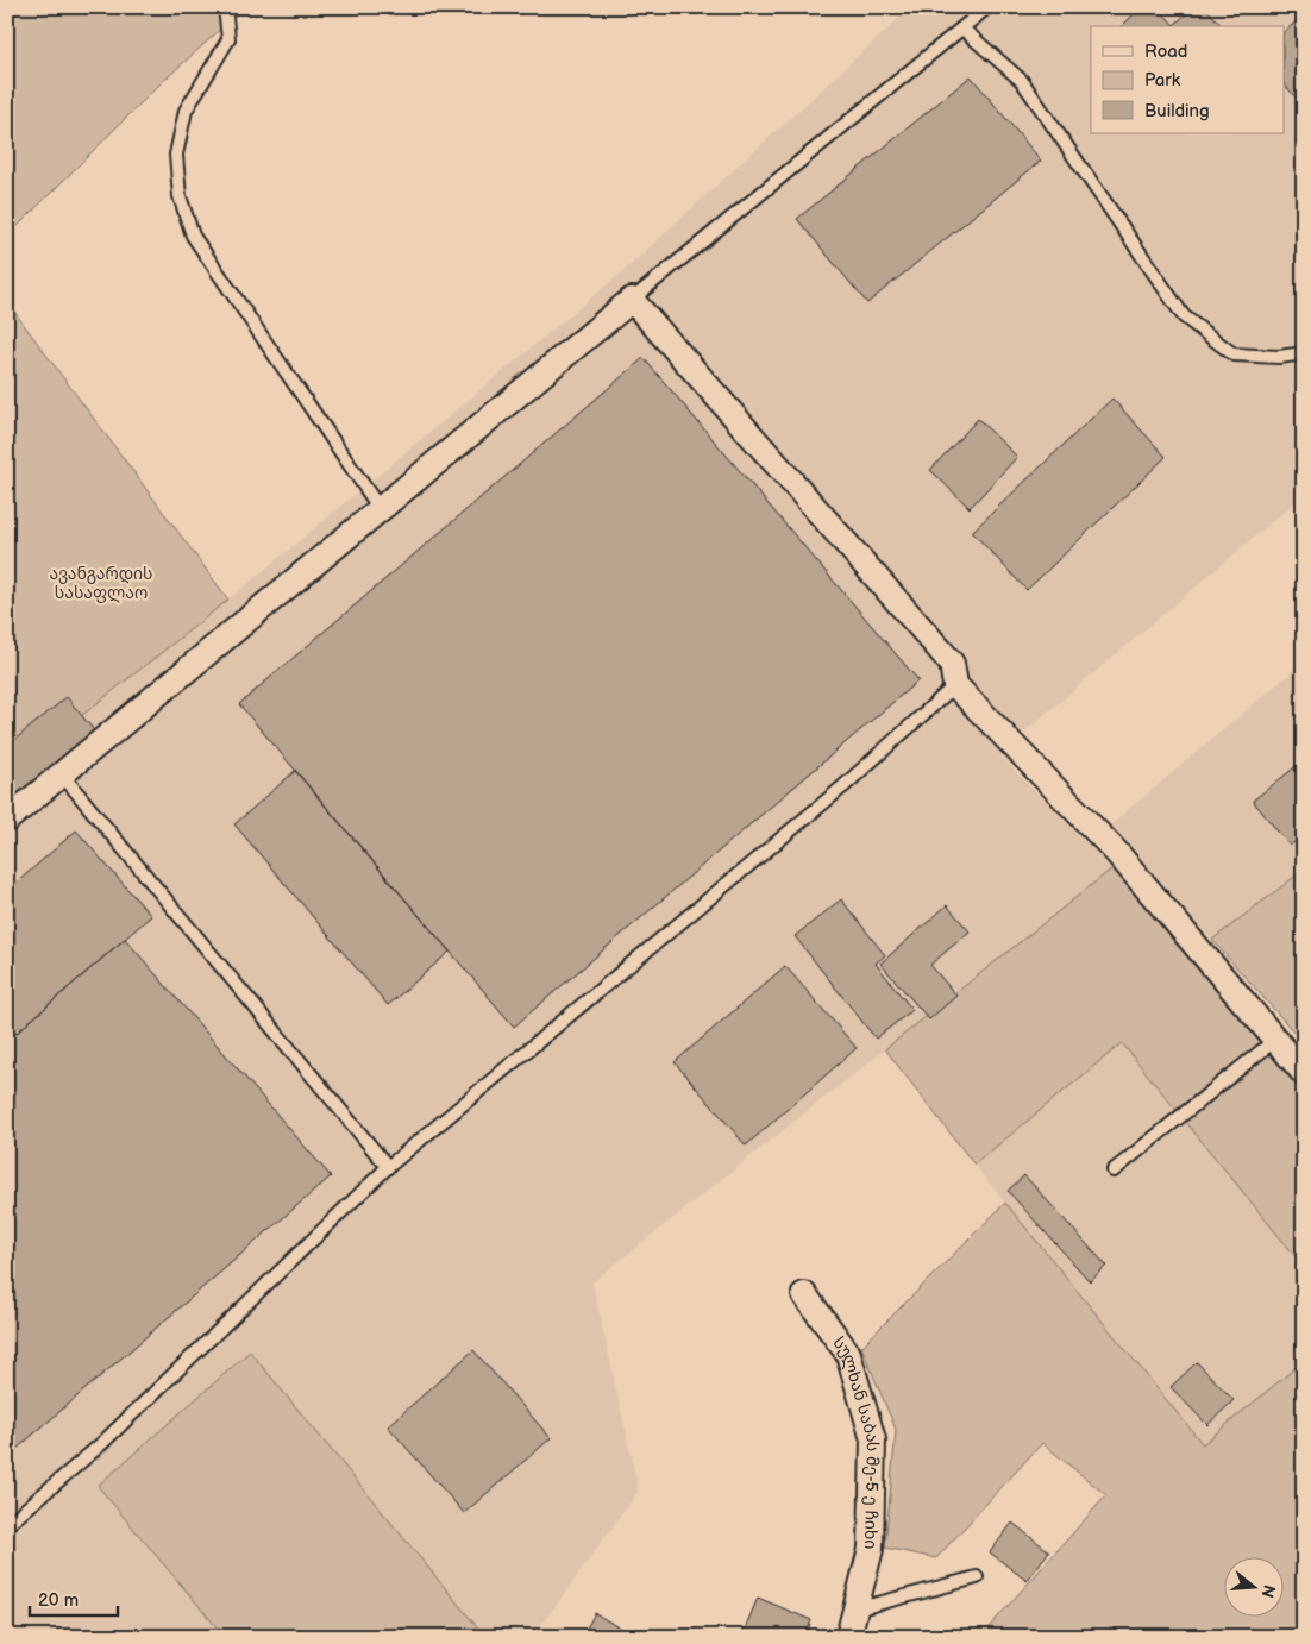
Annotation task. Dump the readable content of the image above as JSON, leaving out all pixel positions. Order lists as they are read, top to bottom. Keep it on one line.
{"streets":{"street":["სულხან საბას მე-5 ე ჩიხი"]},"parks":["ავანგარდის სასაფლაო"],"legend":["Road","Park","Building"],"scale_bar":"20 m","north":"right"}
